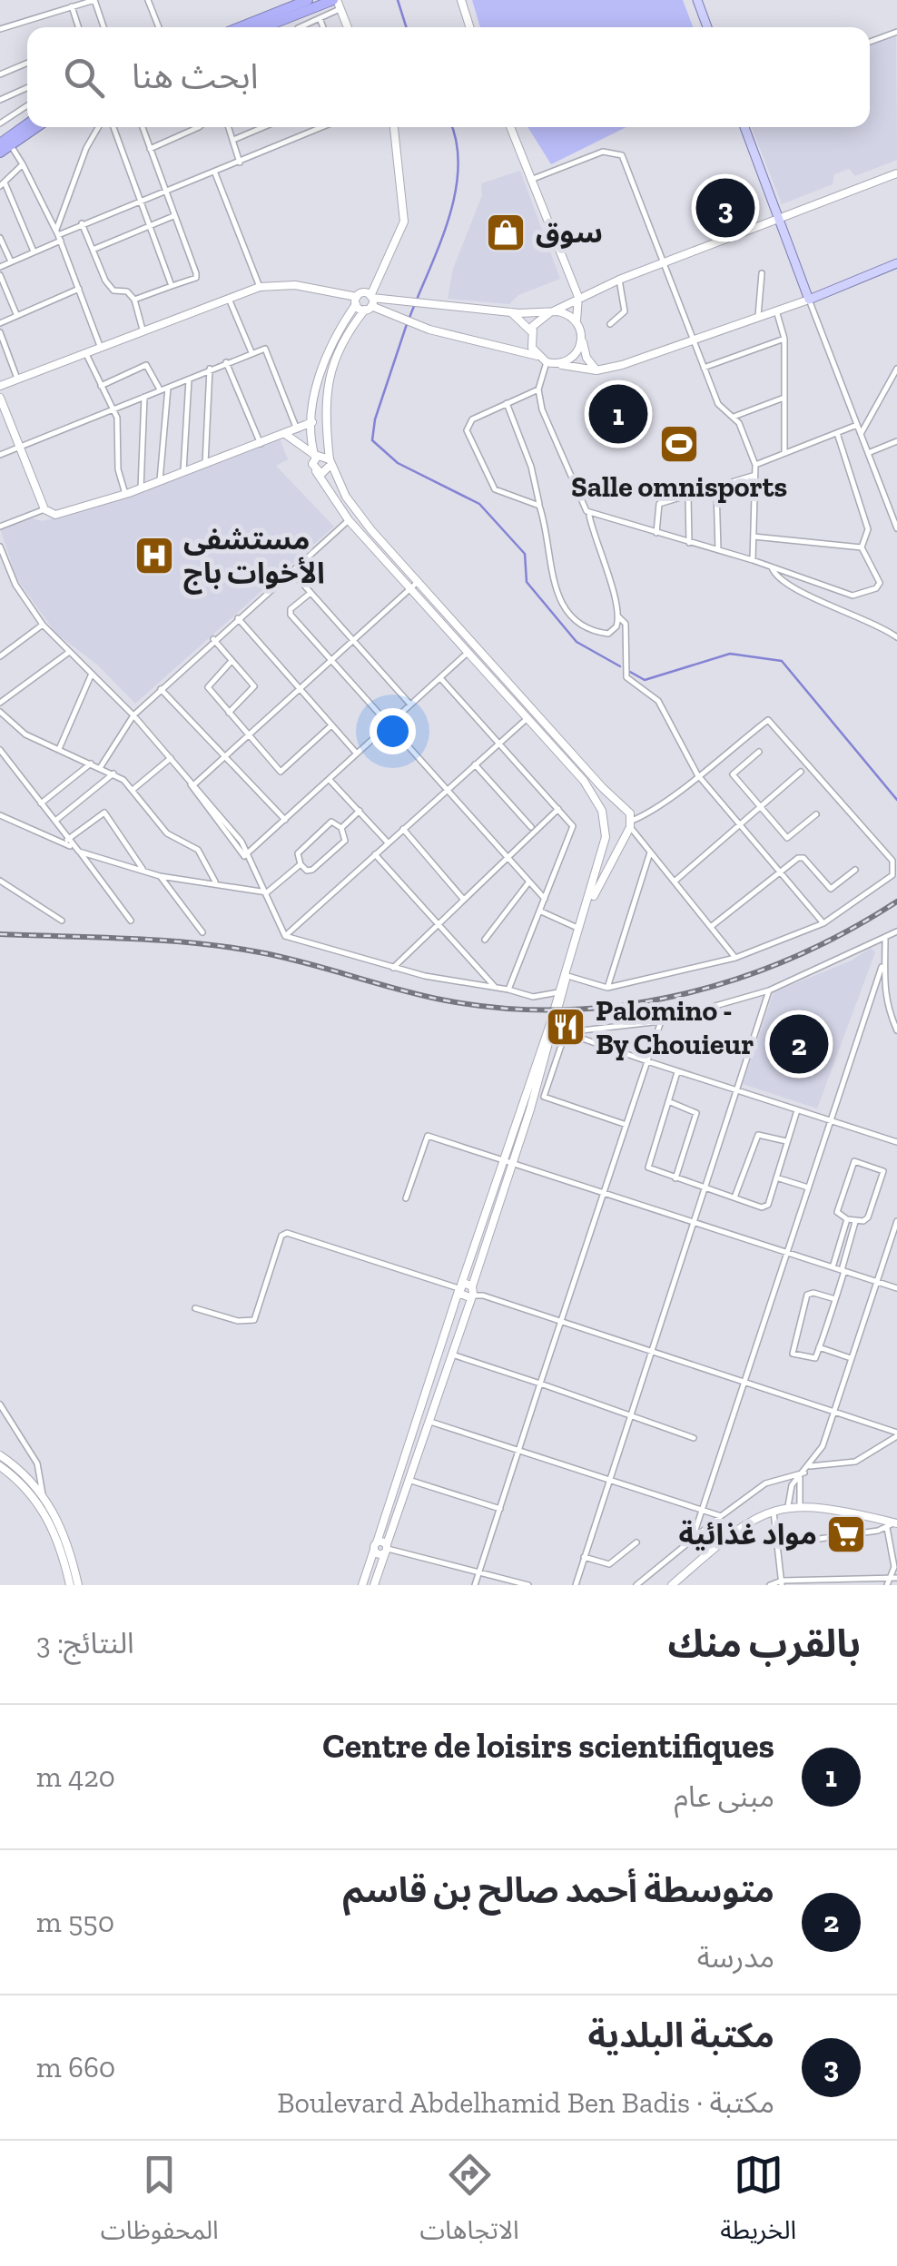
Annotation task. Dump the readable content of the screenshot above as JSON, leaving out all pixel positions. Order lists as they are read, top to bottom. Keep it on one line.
{"places":{"shop":["سوق"],"sports":["Salle omnisports"],"hospital":["مستشفى الأخوات باج"],"restaurant":["Palomino - By Chouieur"],"supermarket":["مواد غذائية"]},"page":{"search":"ابحث هنا","pins":["3","1","2"],"heading":["بالقرب منك","النتائج: 3"],"list":[{"mark":"1","name":"Centre de loisirs scientifiques","note":"مبنى عام","value":"420 m"},{"mark":"2","name":"متوسطة أحمد صالح بن قاسم","note":"مدرسة","value":"550 m"},{"mark":"3","name":"مكتبة البلدية","note":"مكتبة · Boulevard Abdelhamid Ben Badis","value":"660 m"}],"nav":["الخريطة","الاتجاهات","المحفوظات"]}}
